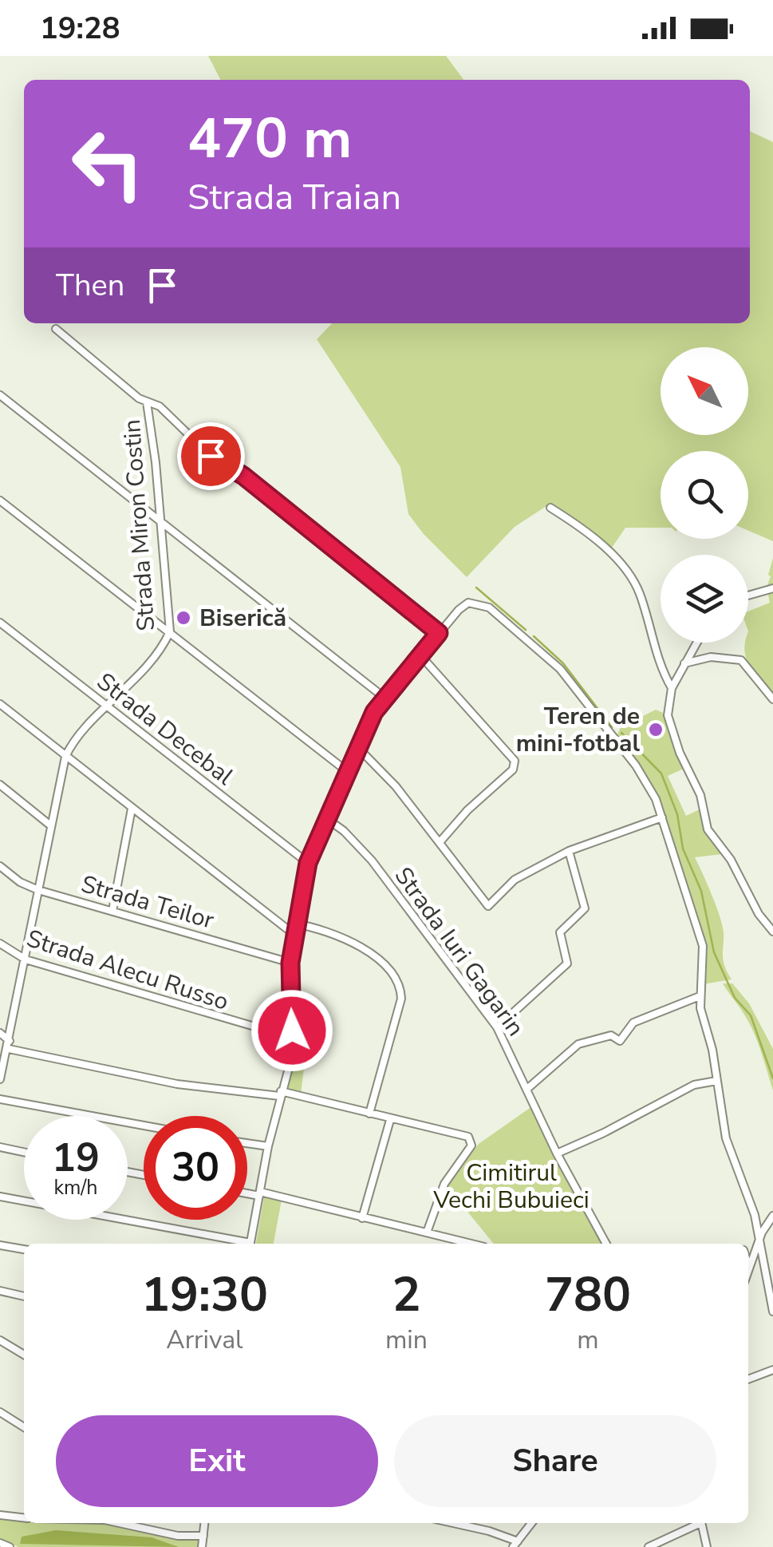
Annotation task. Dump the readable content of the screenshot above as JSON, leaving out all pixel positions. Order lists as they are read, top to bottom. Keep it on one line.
{"streets":{"street":["Strada Miron Costin","Strada Decebal","Strada Teilor","Strada Iuri Gagarin","Strada Alecu Russo"]},"crossings":[["Strada Miron Costin","Strada Decebal"],["Strada Miron Costin","Strada Teilor"],["Strada Miron Costin","Strada Alecu Russo"]],"parks":["Cimitirul Vechi Bubuieci"],"places":["Biserică","Teren de mini-fotbal"],"north":"top left","page":{"status":"19:28","turn":["470 m","Strada Traian"],"then":"Then","speed":"19 km/h","limit":"30","eta":["19:30","Arrival","2","min","780","m"],"buttons":["Exit","Share"]}}
